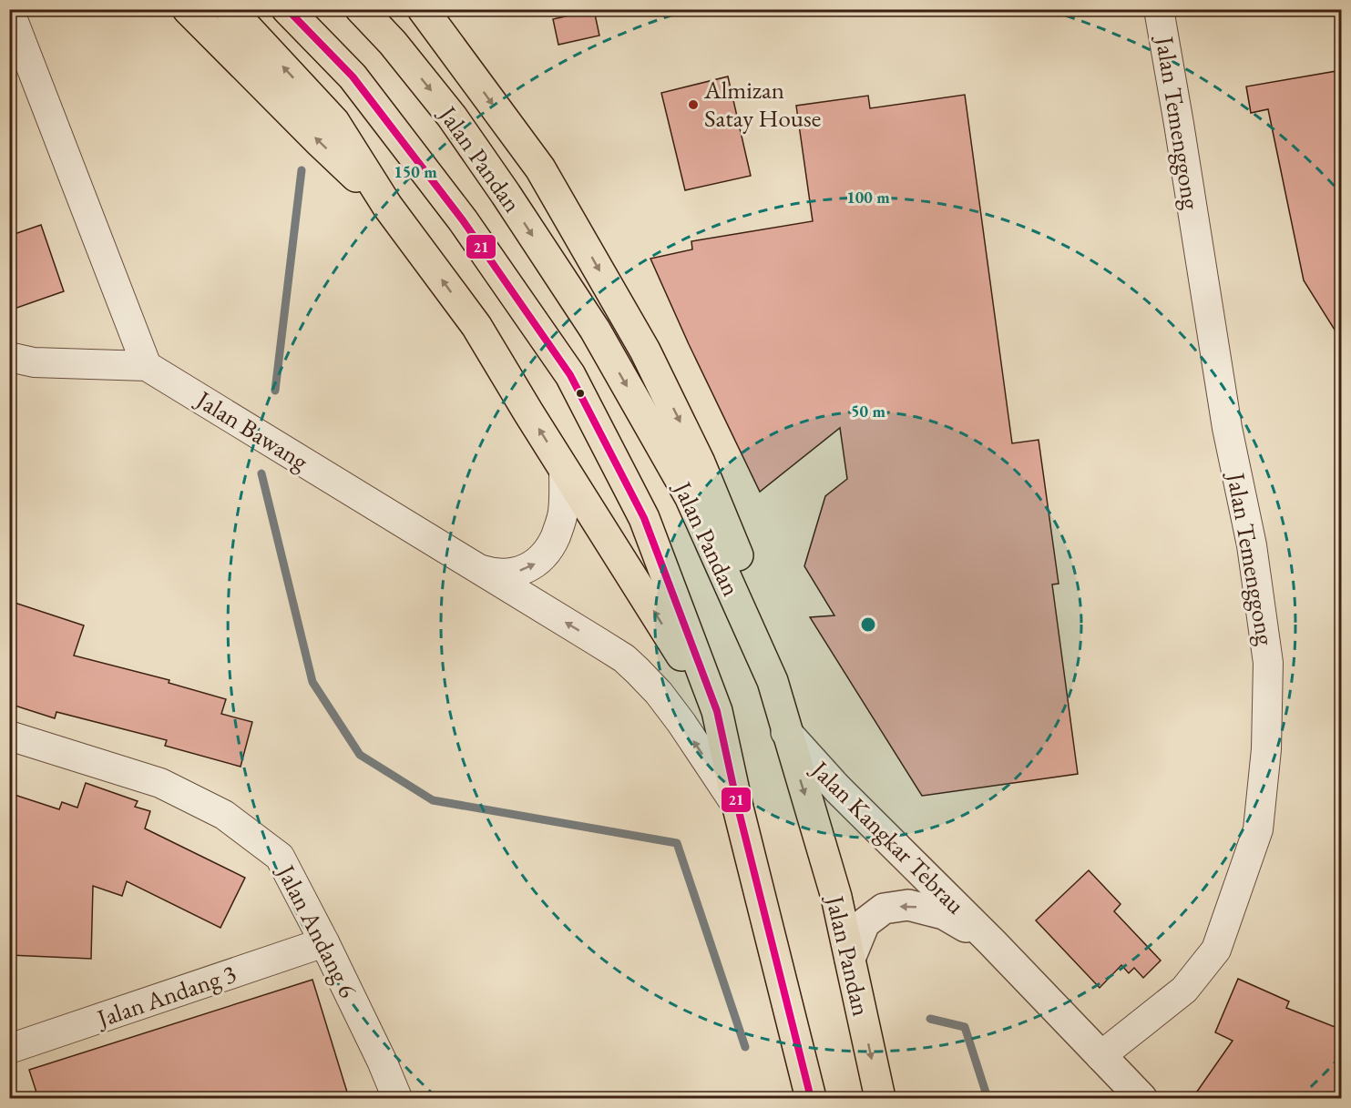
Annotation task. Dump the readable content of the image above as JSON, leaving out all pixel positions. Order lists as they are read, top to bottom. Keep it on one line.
{"streets":{"highway":["Jalan Pandan"],"street":["Jalan Temenggong","Jalan Bawang","Jalan Kangkar Tebrau","Jalan Andang 6","Jalan Andang 3"]},"crossings":[["Jalan Temenggong","Jalan Kangkar Tebrau"],["Jalan Pandan","Jalan Bawang"],["Jalan Pandan","Jalan Kangkar Tebrau"],["Jalan Andang 6","Jalan Andang 3"]],"places":["Almizan Satay House"],"lines":["transit line 21"],"rings":["150 m","100 m","50 m"]}
